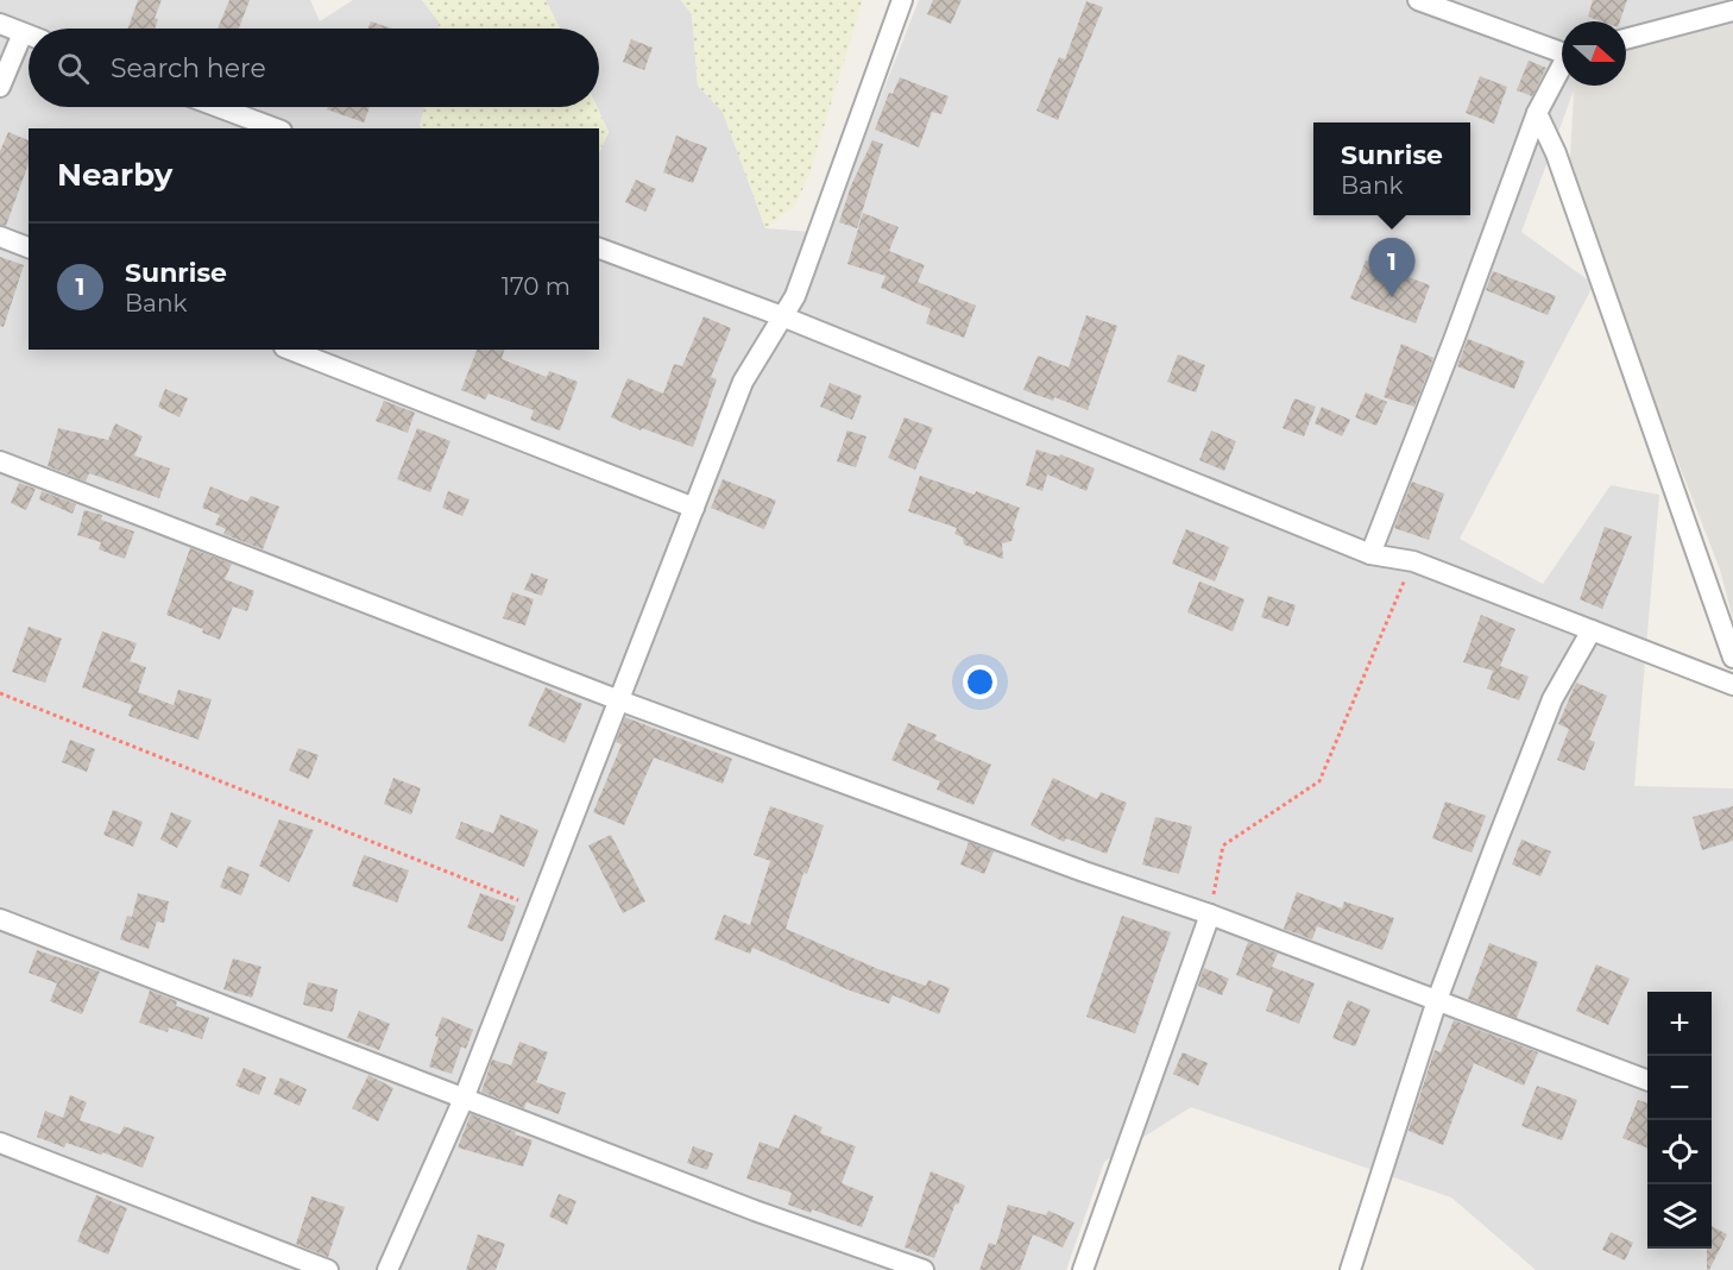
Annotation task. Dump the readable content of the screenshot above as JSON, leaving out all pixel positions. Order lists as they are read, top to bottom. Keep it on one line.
{"north":"right","page":{"search":"Search here","popup":["Sunrise","Bank"],"heading":"Nearby","list":[{"mark":"1","name":"Sunrise","note":"Bank","value":"170 m"}],"pins":"1","map_buttons":["+","−"]}}
